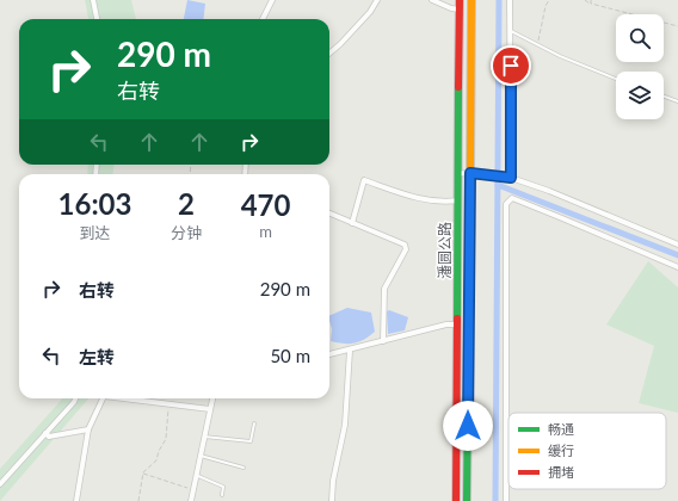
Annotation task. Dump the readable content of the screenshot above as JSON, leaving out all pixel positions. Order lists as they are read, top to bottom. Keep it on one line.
{"streets":{"main road":["潘圆公路"]},"legend":["畅通","缓行","拥堵"],"page":{"turn":["290 m","右转"],"eta":["16:03","到达","2","分钟","470","m"],"list":[{"name":"右转","value":"290 m"},{"name":"左转","value":"50 m"}]}}
